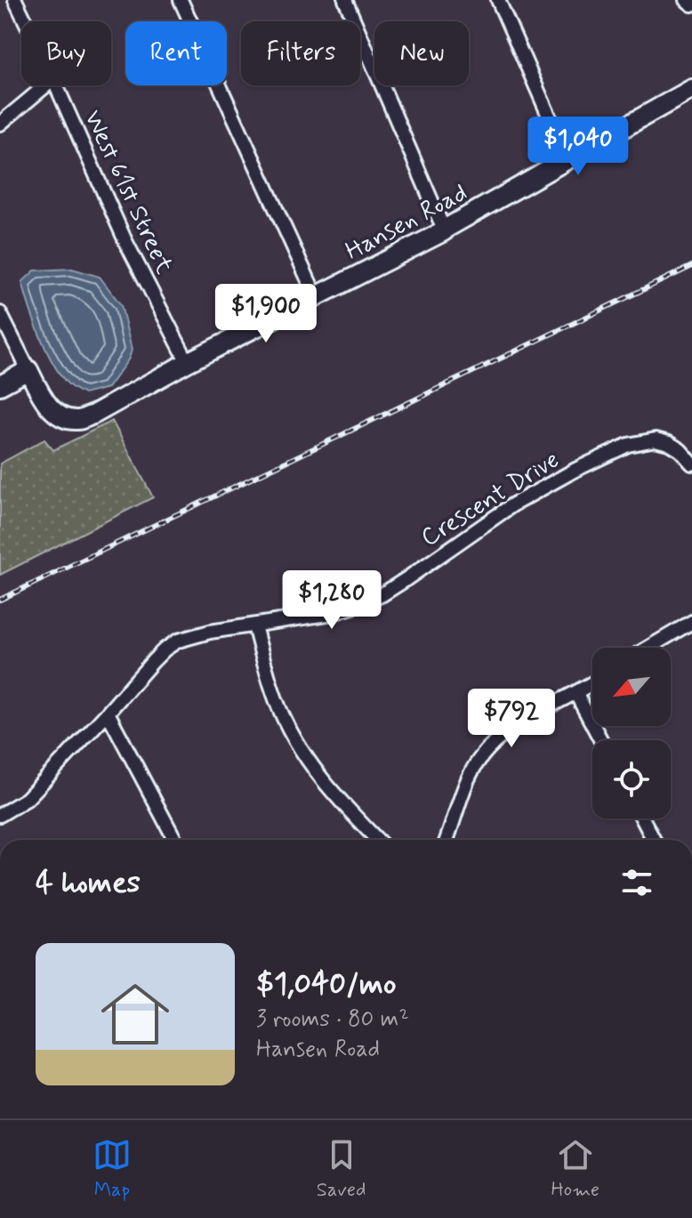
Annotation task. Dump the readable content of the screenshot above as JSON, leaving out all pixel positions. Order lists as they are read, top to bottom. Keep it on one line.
{"streets":{"street":["West 61st Street","Hansen Road","Crescent Drive"]},"crossings":[["West 61st Street","Hansen Road"]],"north":"bottom left","page":{"chip":["Buy","Rent","Filters","New"],"price":["$1,040","$1,900","$1,280","$792"],"heading":"4 homes","list":[{"name":"$1,040/mo","note":"3 rooms · 80 m² · Hansen Road"}],"tabs":["Map","Saved","Home"]}}
